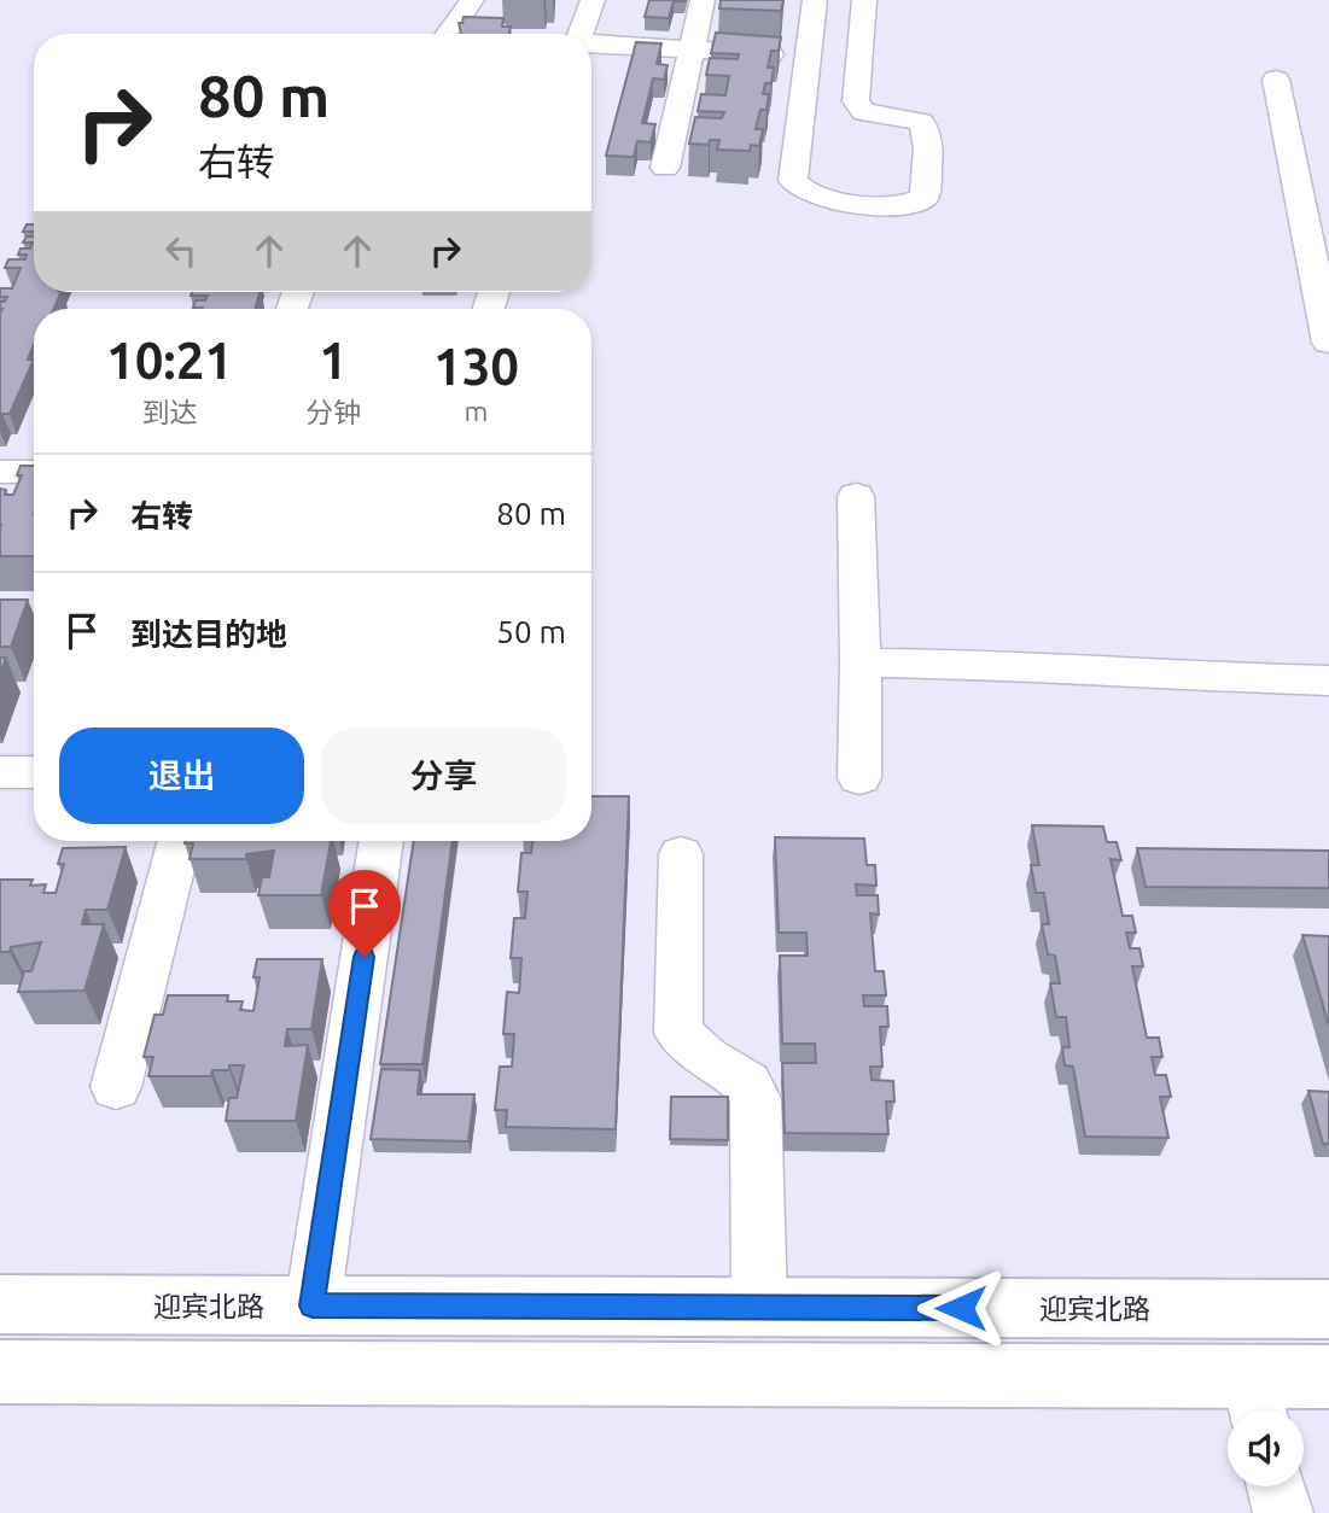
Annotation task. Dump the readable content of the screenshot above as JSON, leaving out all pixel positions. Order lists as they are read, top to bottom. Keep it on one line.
{"streets":{"main road":["迎宾北路"]},"page":{"turn":["80 m","右转"],"eta":["10:21","到达","1","分钟","130","m"],"list":[{"name":"右转","value":"80 m"},{"name":"到达目的地","value":"50 m"}],"buttons":["退出","分享"]}}
